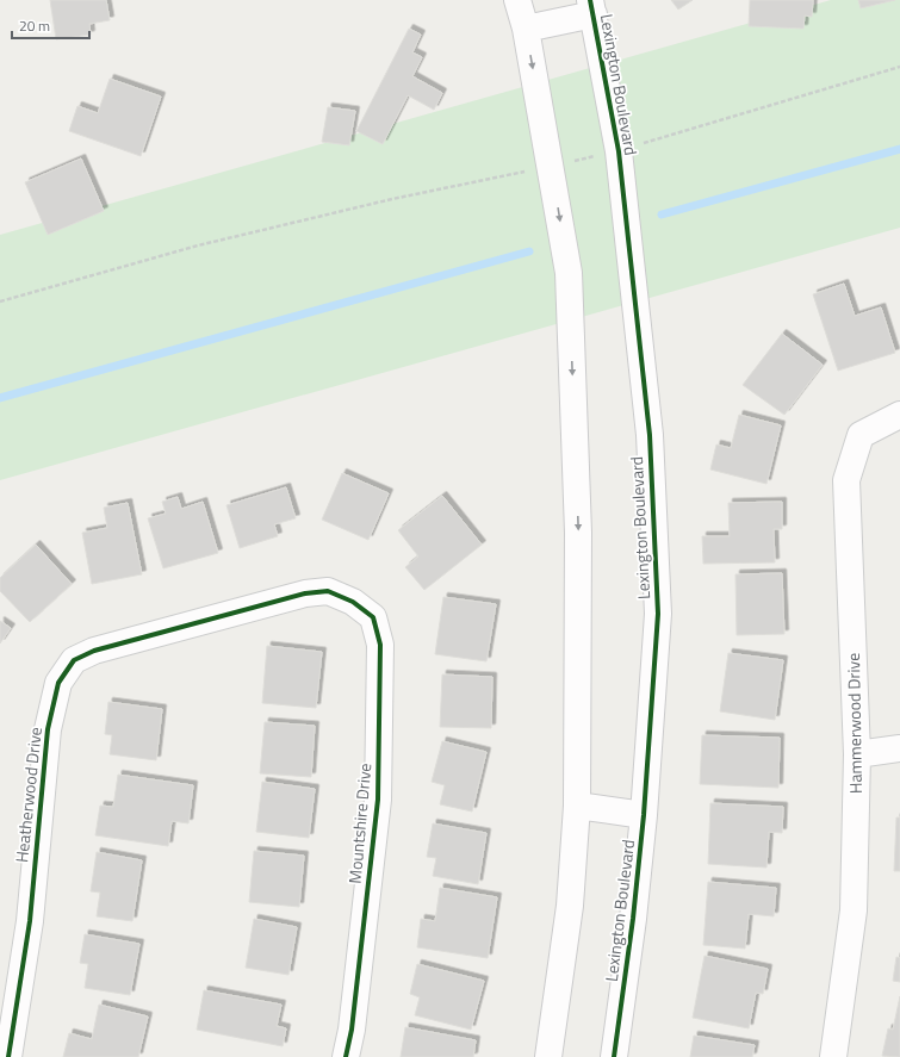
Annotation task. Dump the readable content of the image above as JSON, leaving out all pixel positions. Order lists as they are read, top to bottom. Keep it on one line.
{"streets":{"street":["Lexington Boulevard","Hammerwood Drive","Heatherwood Drive","Mountshire Drive"]},"crossings":[["Heatherwood Drive","Mountshire Drive"]],"scale_bar":"20 m"}
